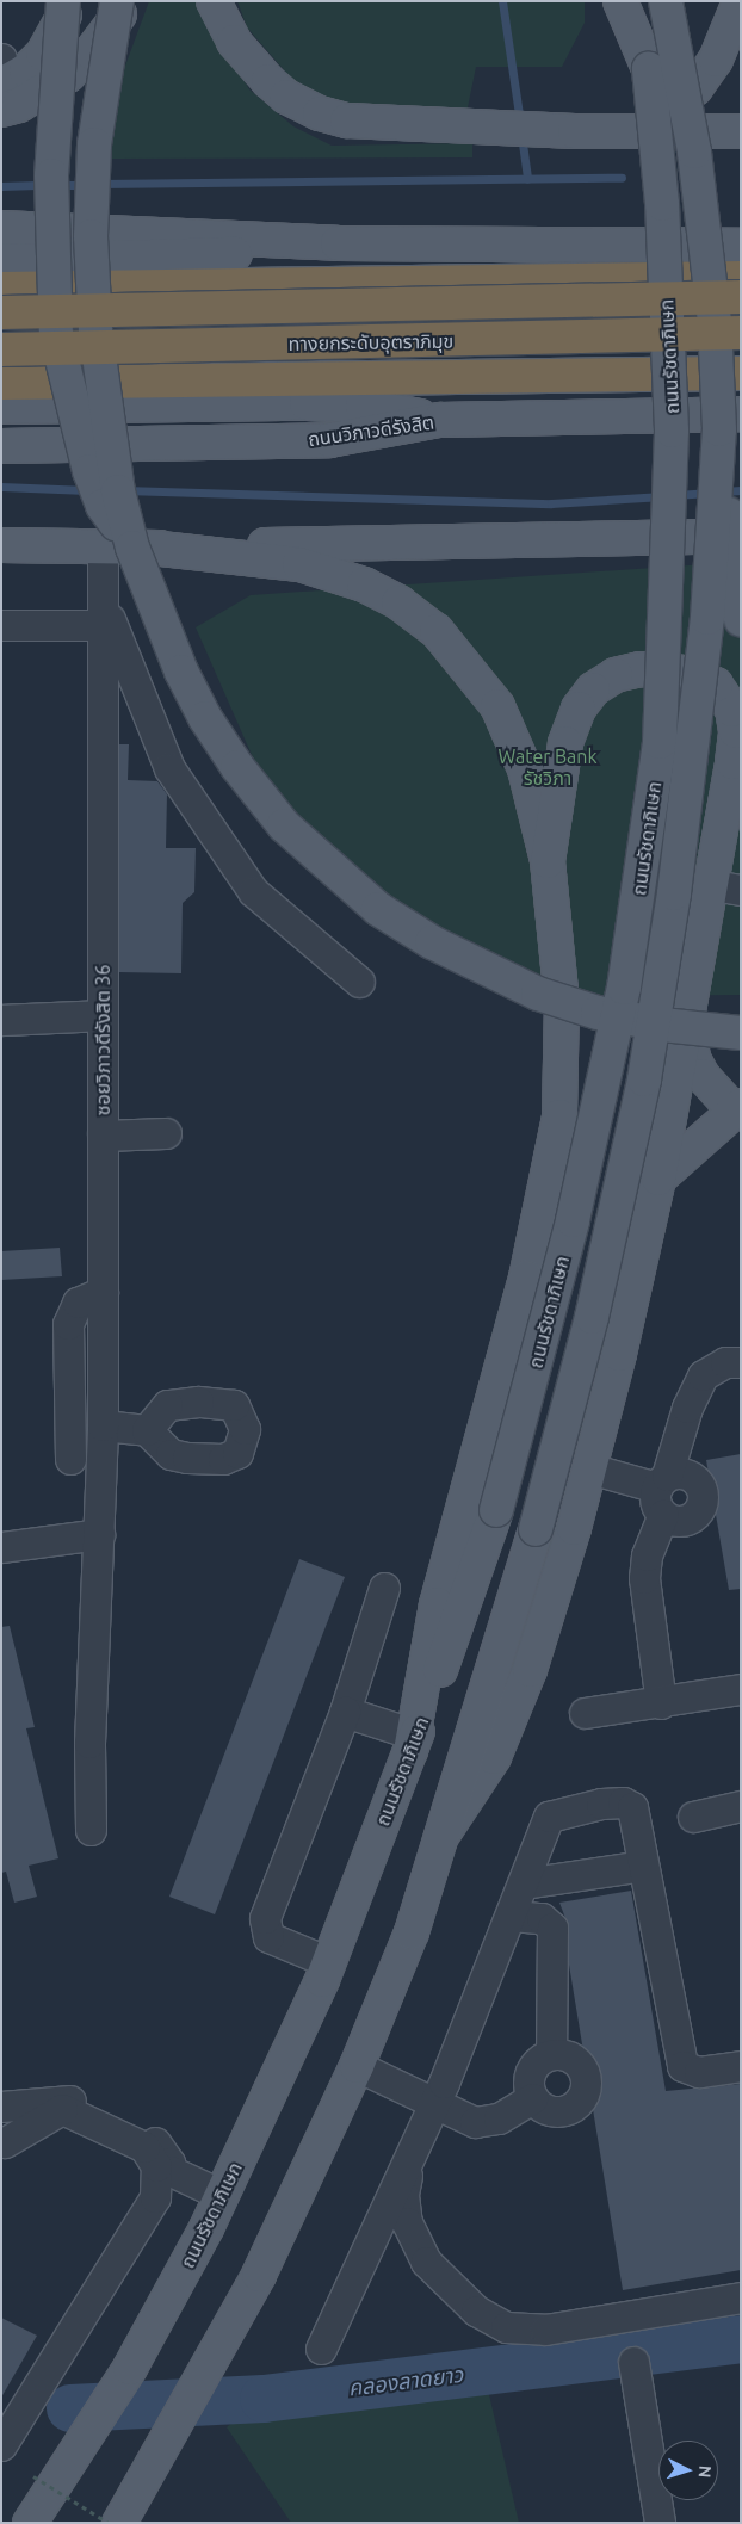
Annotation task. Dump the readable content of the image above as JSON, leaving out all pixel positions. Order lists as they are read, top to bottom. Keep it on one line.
{"streets":{"highway":["ทางยกระดับอุตราภิมุข"],"main road":["ถนนรัชดาภิเษก","ถนนวิภาวดีรังสิต"],"street":["ซอยวิภาวดีรังสิต 36"]},"crossings":[["ถนนรัชดาภิเษก","ถนนวิภาวดีรังสิต"]],"water":["คลองลาดยาว"],"parks":["Water Bank รัชวิภา"],"north":"right"}
